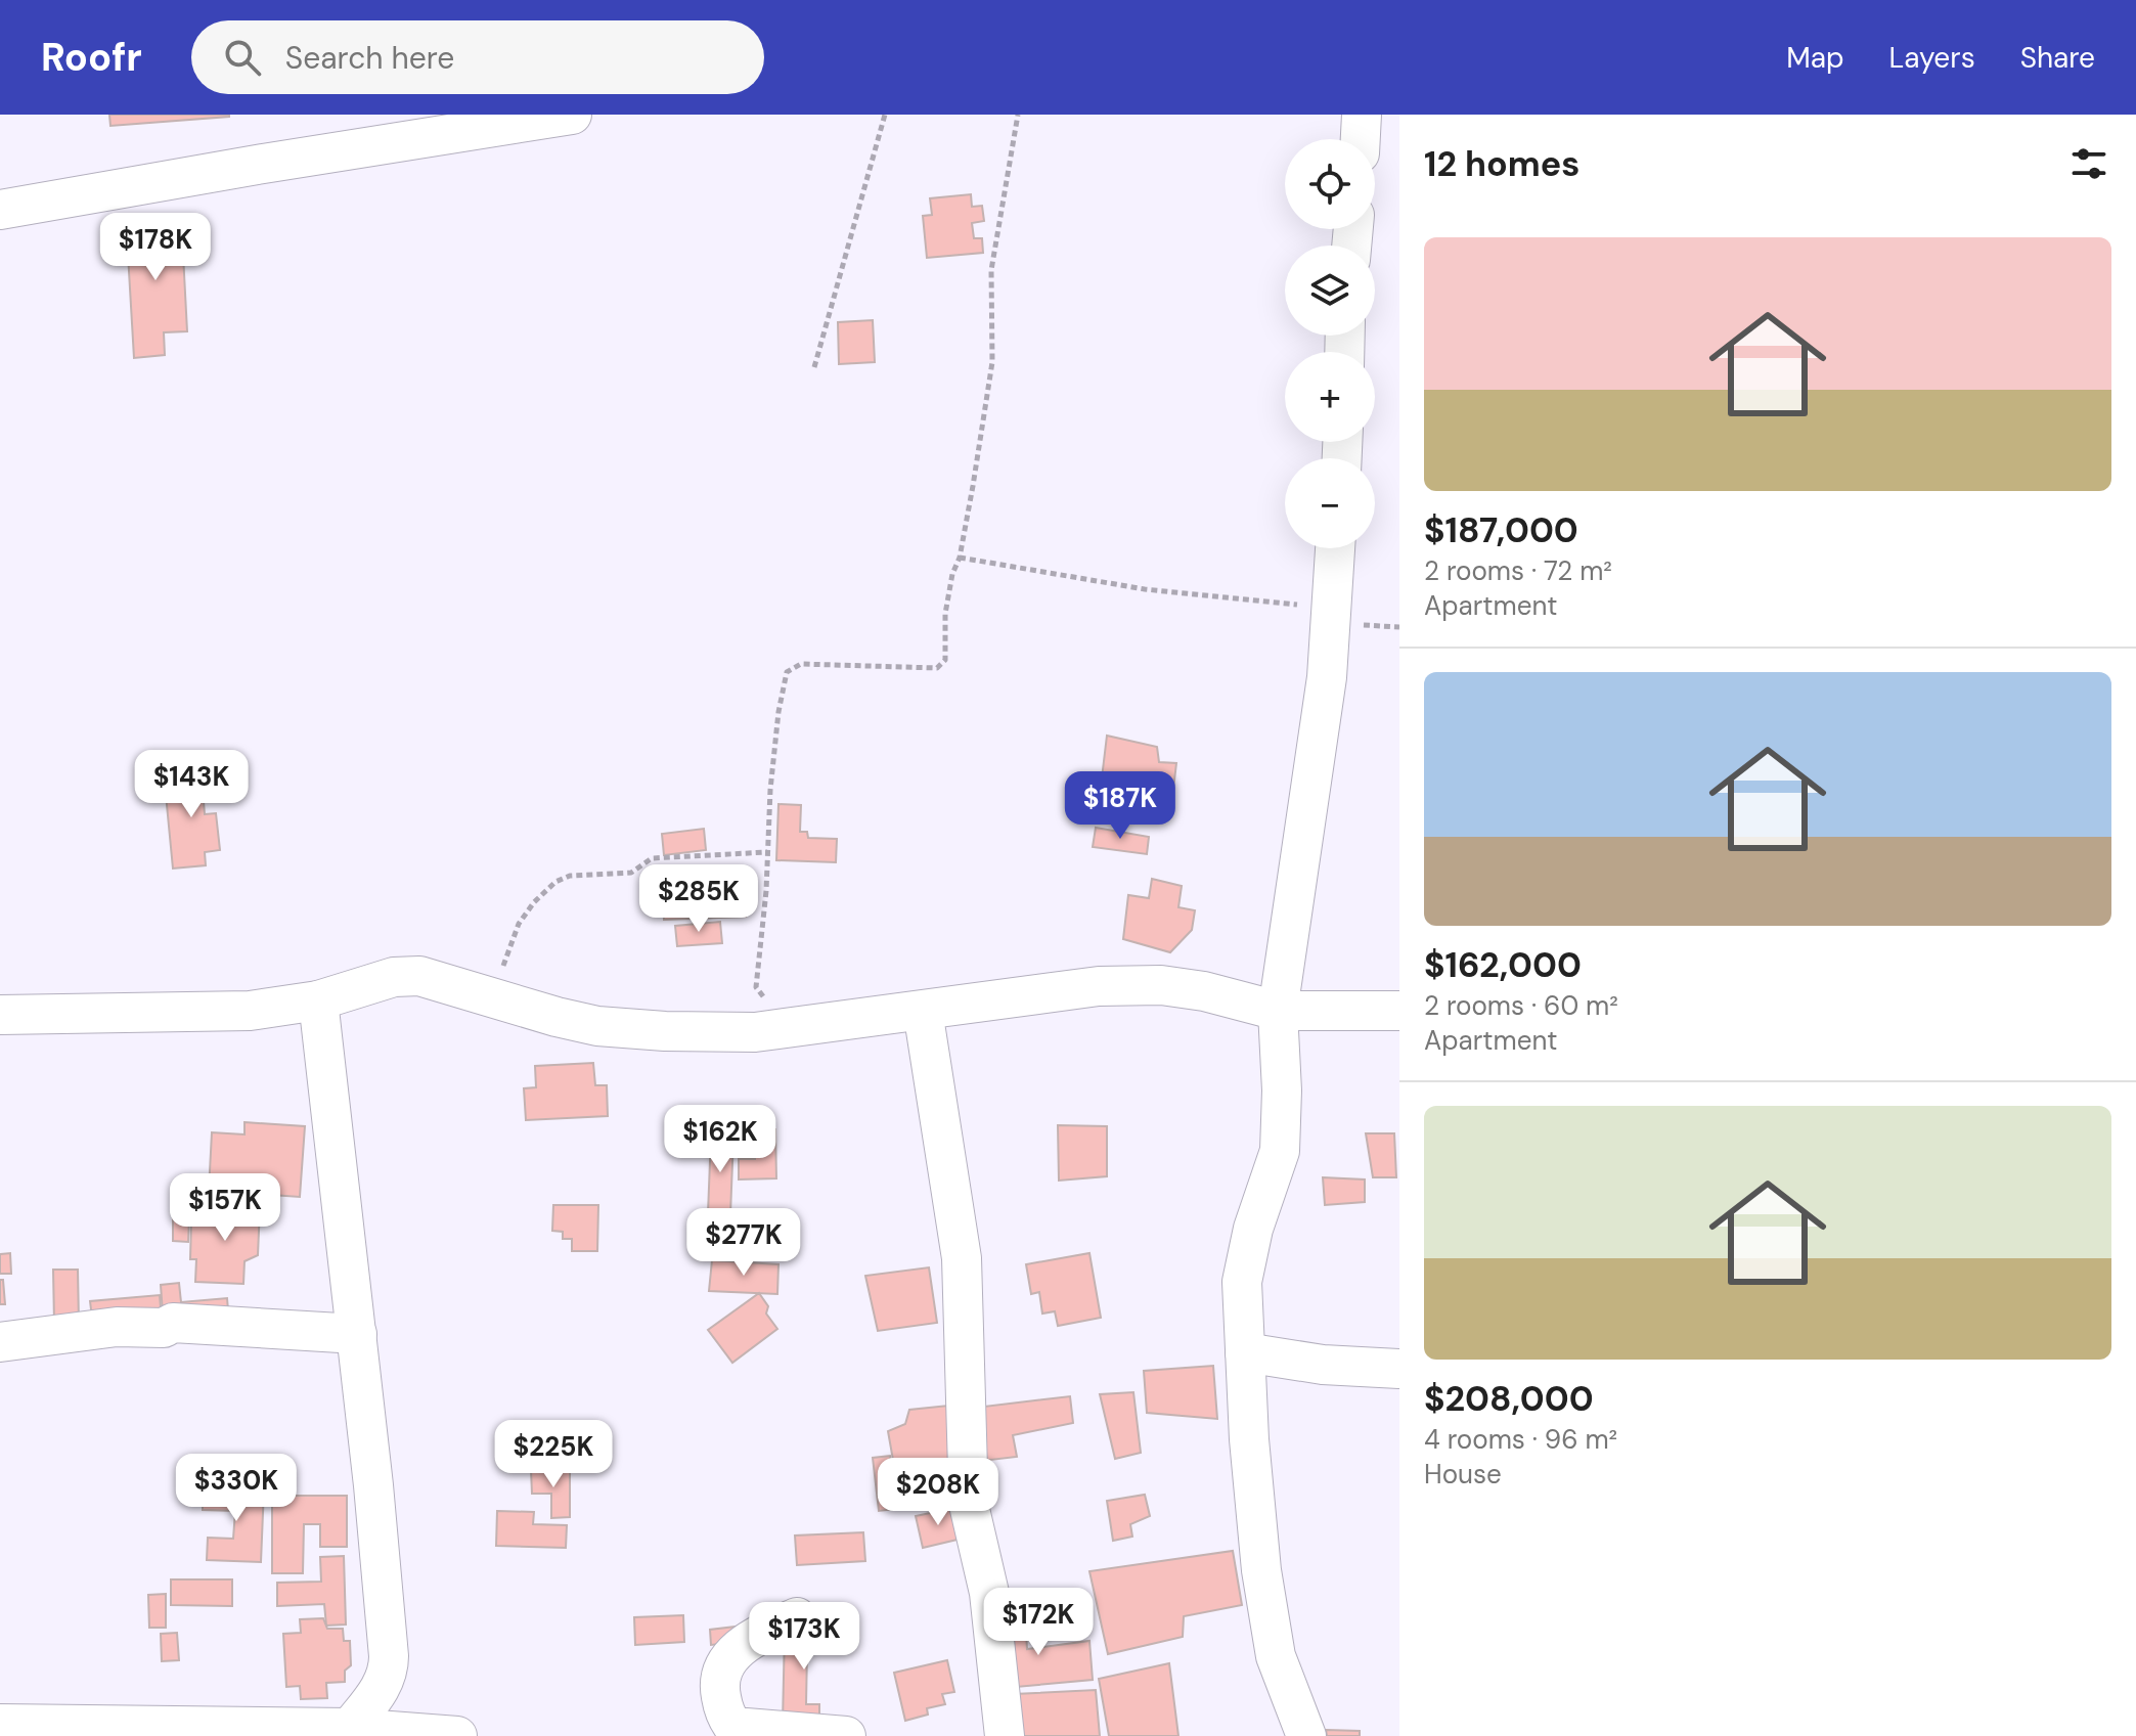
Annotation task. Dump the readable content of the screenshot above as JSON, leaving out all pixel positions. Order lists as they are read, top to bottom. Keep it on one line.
{"page":{"header":"Roofr","search":"Search here","nav":["Map","Layers","Share"],"heading":"12 homes","map_buttons":["+","−"],"price":["$178K","$143K","$187K","$285K","$162K","$157K","$277K","$225K","$330K","$208K","$172K","$173K"],"list":[{"name":"$187,000","note":"2 rooms · 72 m² · Apartment"},{"name":"$162,000","note":"2 rooms · 60 m² · Apartment"},{"name":"$208,000","note":"4 rooms · 96 m² · House"}]}}
